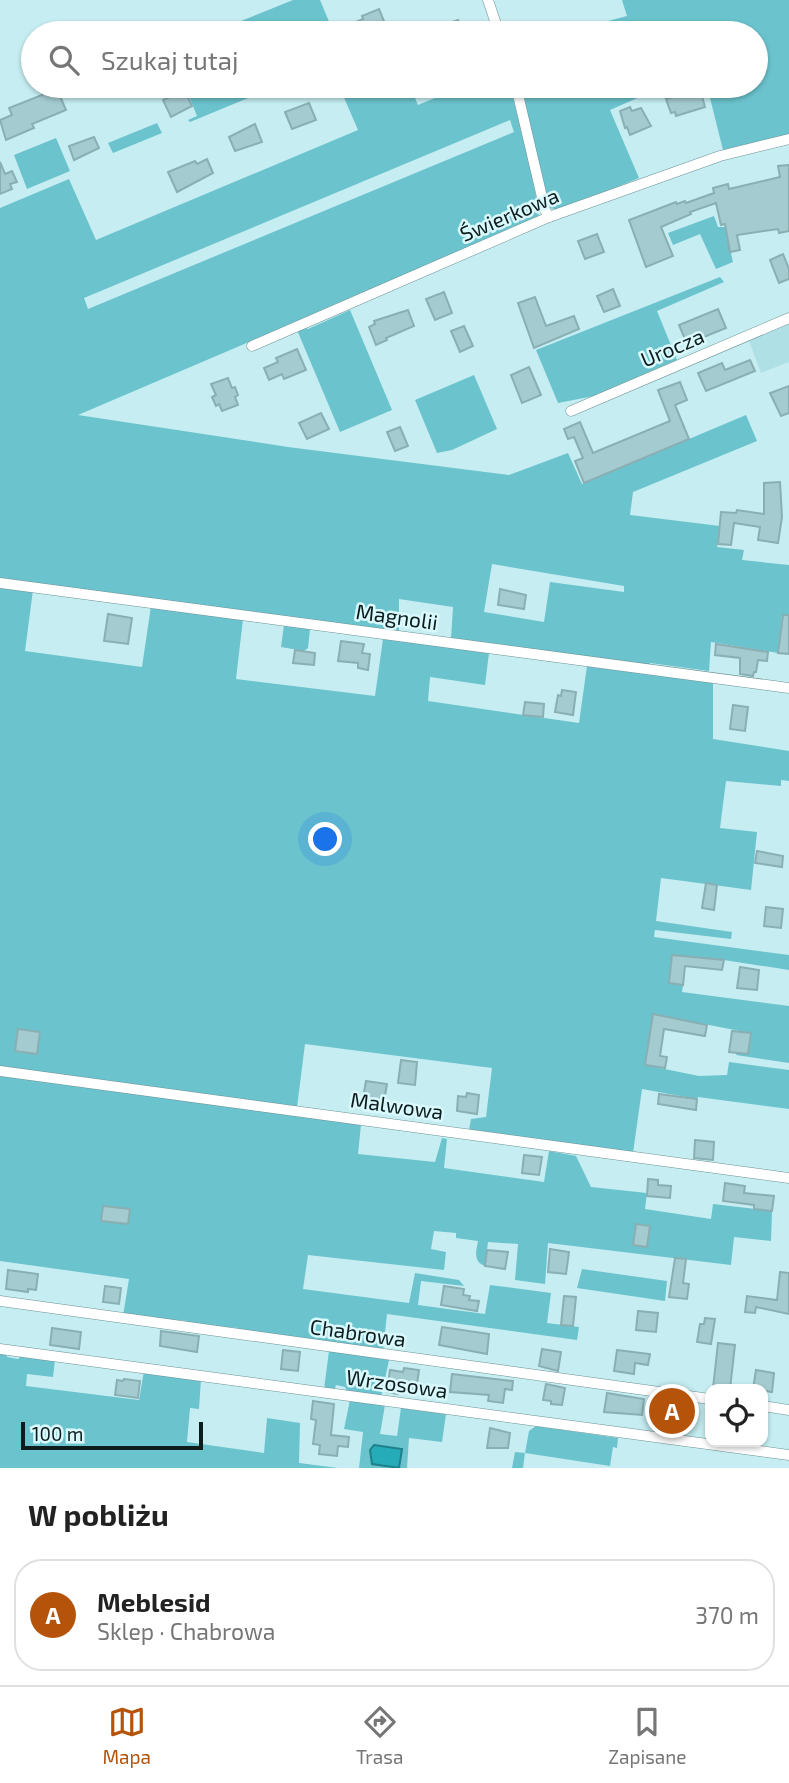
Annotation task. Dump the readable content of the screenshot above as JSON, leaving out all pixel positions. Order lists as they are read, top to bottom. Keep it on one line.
{"streets":{"street":["Świerkowa","Urocza","Magnolii","Malwowa","Chabrowa","Wrzosowa"]},"scale_bar":"100 m","page":{"search":"Szukaj tutaj","pins":"A","scale":"100 m","heading":"W pobliżu","list":[{"mark":"A","name":"Meblesid","note":"Sklep · Chabrowa","value":"370 m"}],"nav":["Mapa","Trasa","Zapisane"]}}
